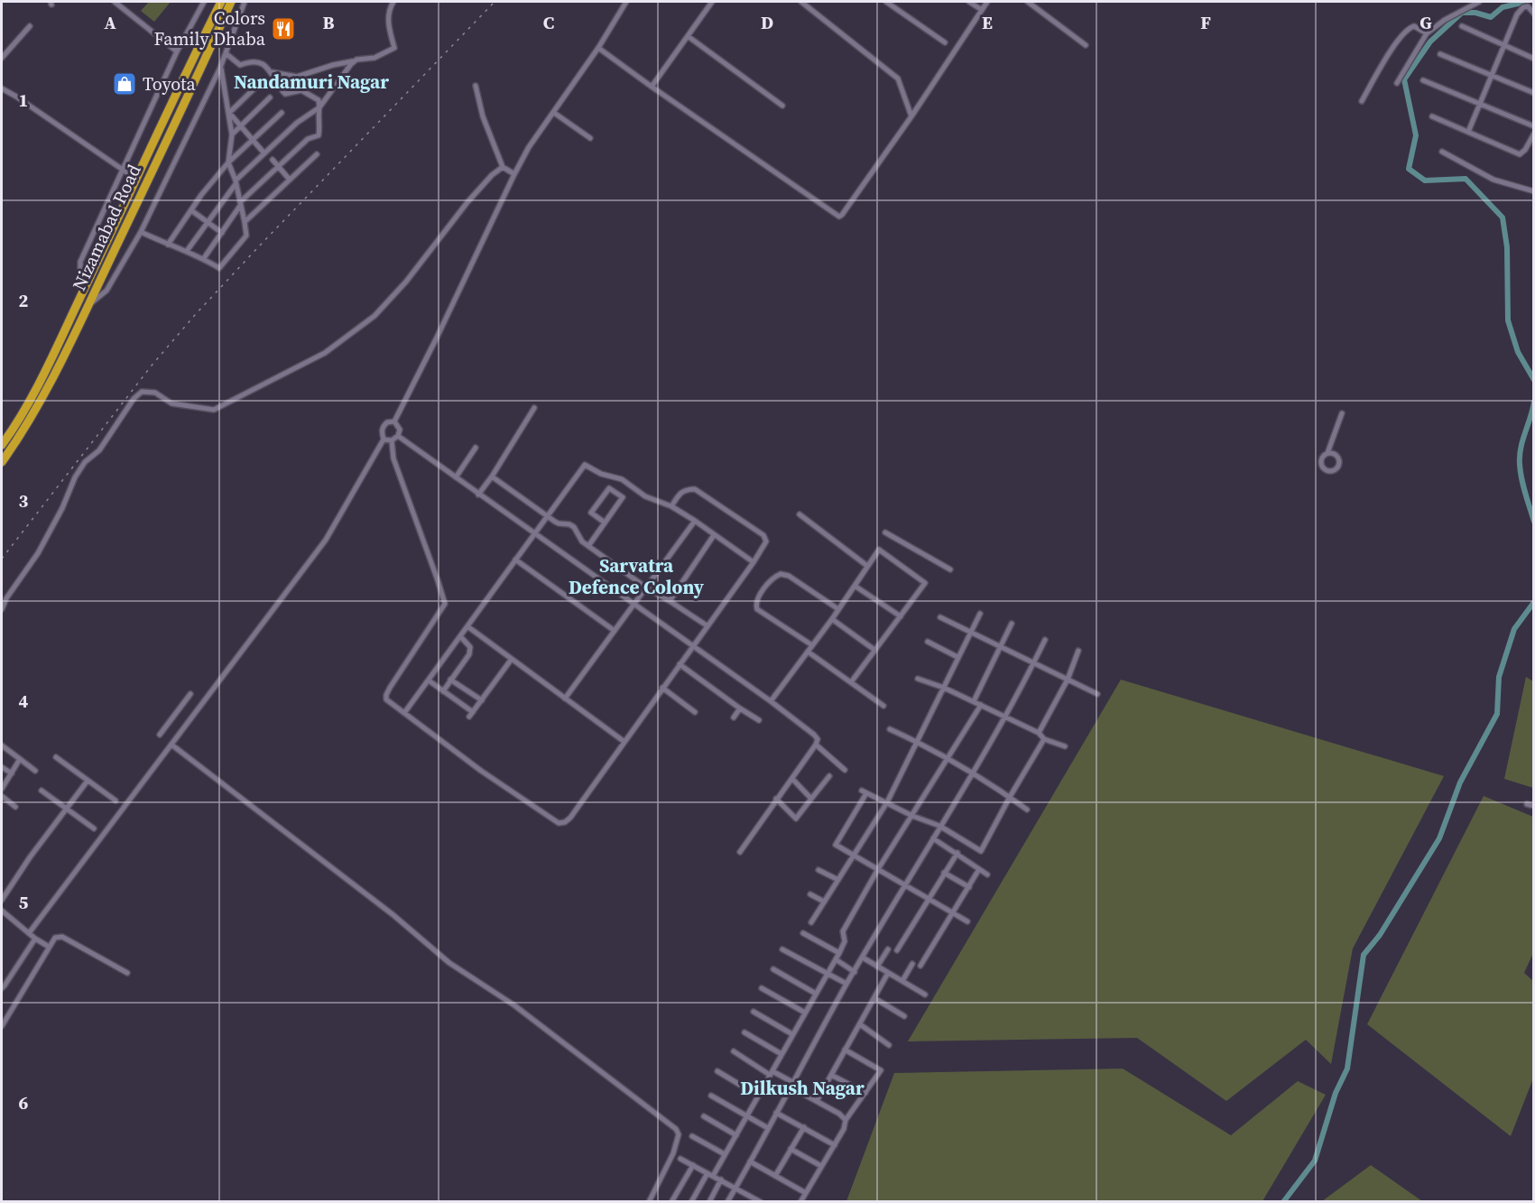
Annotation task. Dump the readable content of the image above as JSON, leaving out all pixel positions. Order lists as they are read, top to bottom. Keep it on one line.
{"streets":{"highway":["Nizamabad Road"]},"districts":["Nandamuri Nagar","Sarvatra Defence Colony","Dilkush Nagar"],"places":{"restaurant":["Colors Family Dhaba"],"shop":["Toyota"]},"grid":{"columns":["A","B","C","D","E","F","G"],"rows":["1","2","3","4","5","6"]}}
